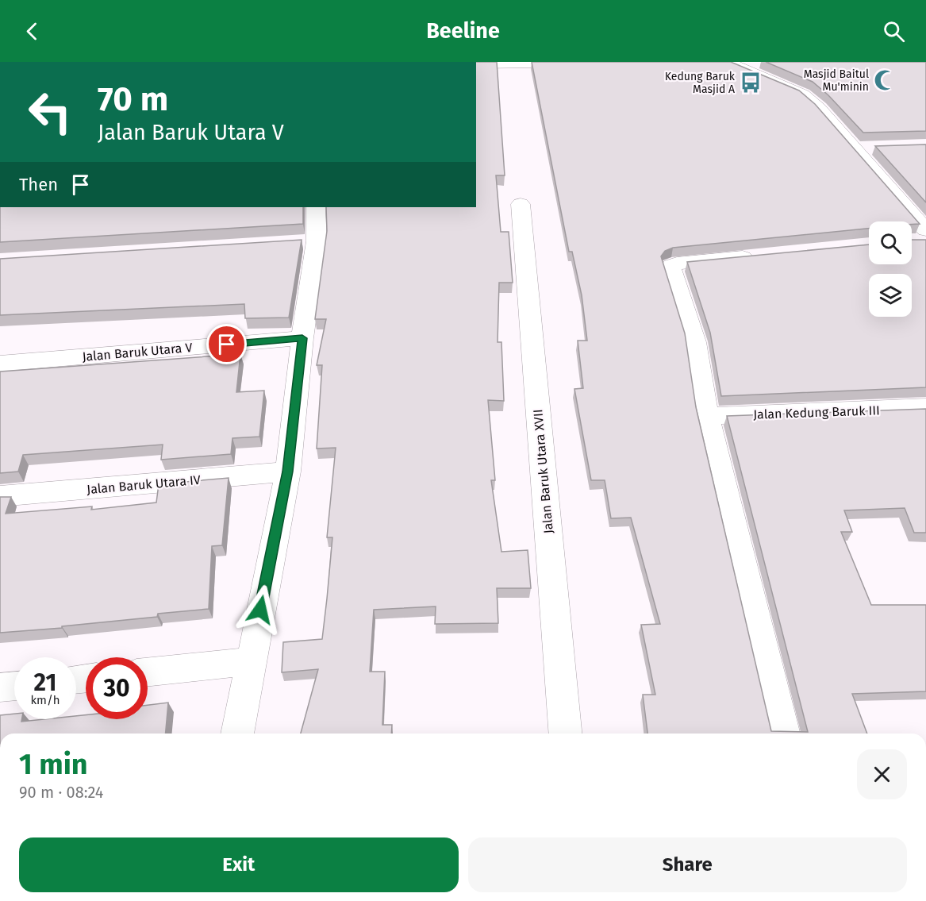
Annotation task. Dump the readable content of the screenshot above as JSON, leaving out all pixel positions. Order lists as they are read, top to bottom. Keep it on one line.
{"streets":{"street":["Jalan Baruk Utara V","Jalan Kedung Baruk III","Jalan Baruk Utara XVII","Jalan Baruk Utara IV"]},"places":{"mosque":["Masjid Baitul Mu'minin"],"bus stop":["Kedung Baruk Masjid A"]},"page":{"header":"Beeline","turn":["70 m","Jalan Baruk Utara V"],"then":"Then","speed":"21 km/h","limit":"30","heading":["1 min","90 m · 08:24"],"buttons":["Exit","Share"]}}
